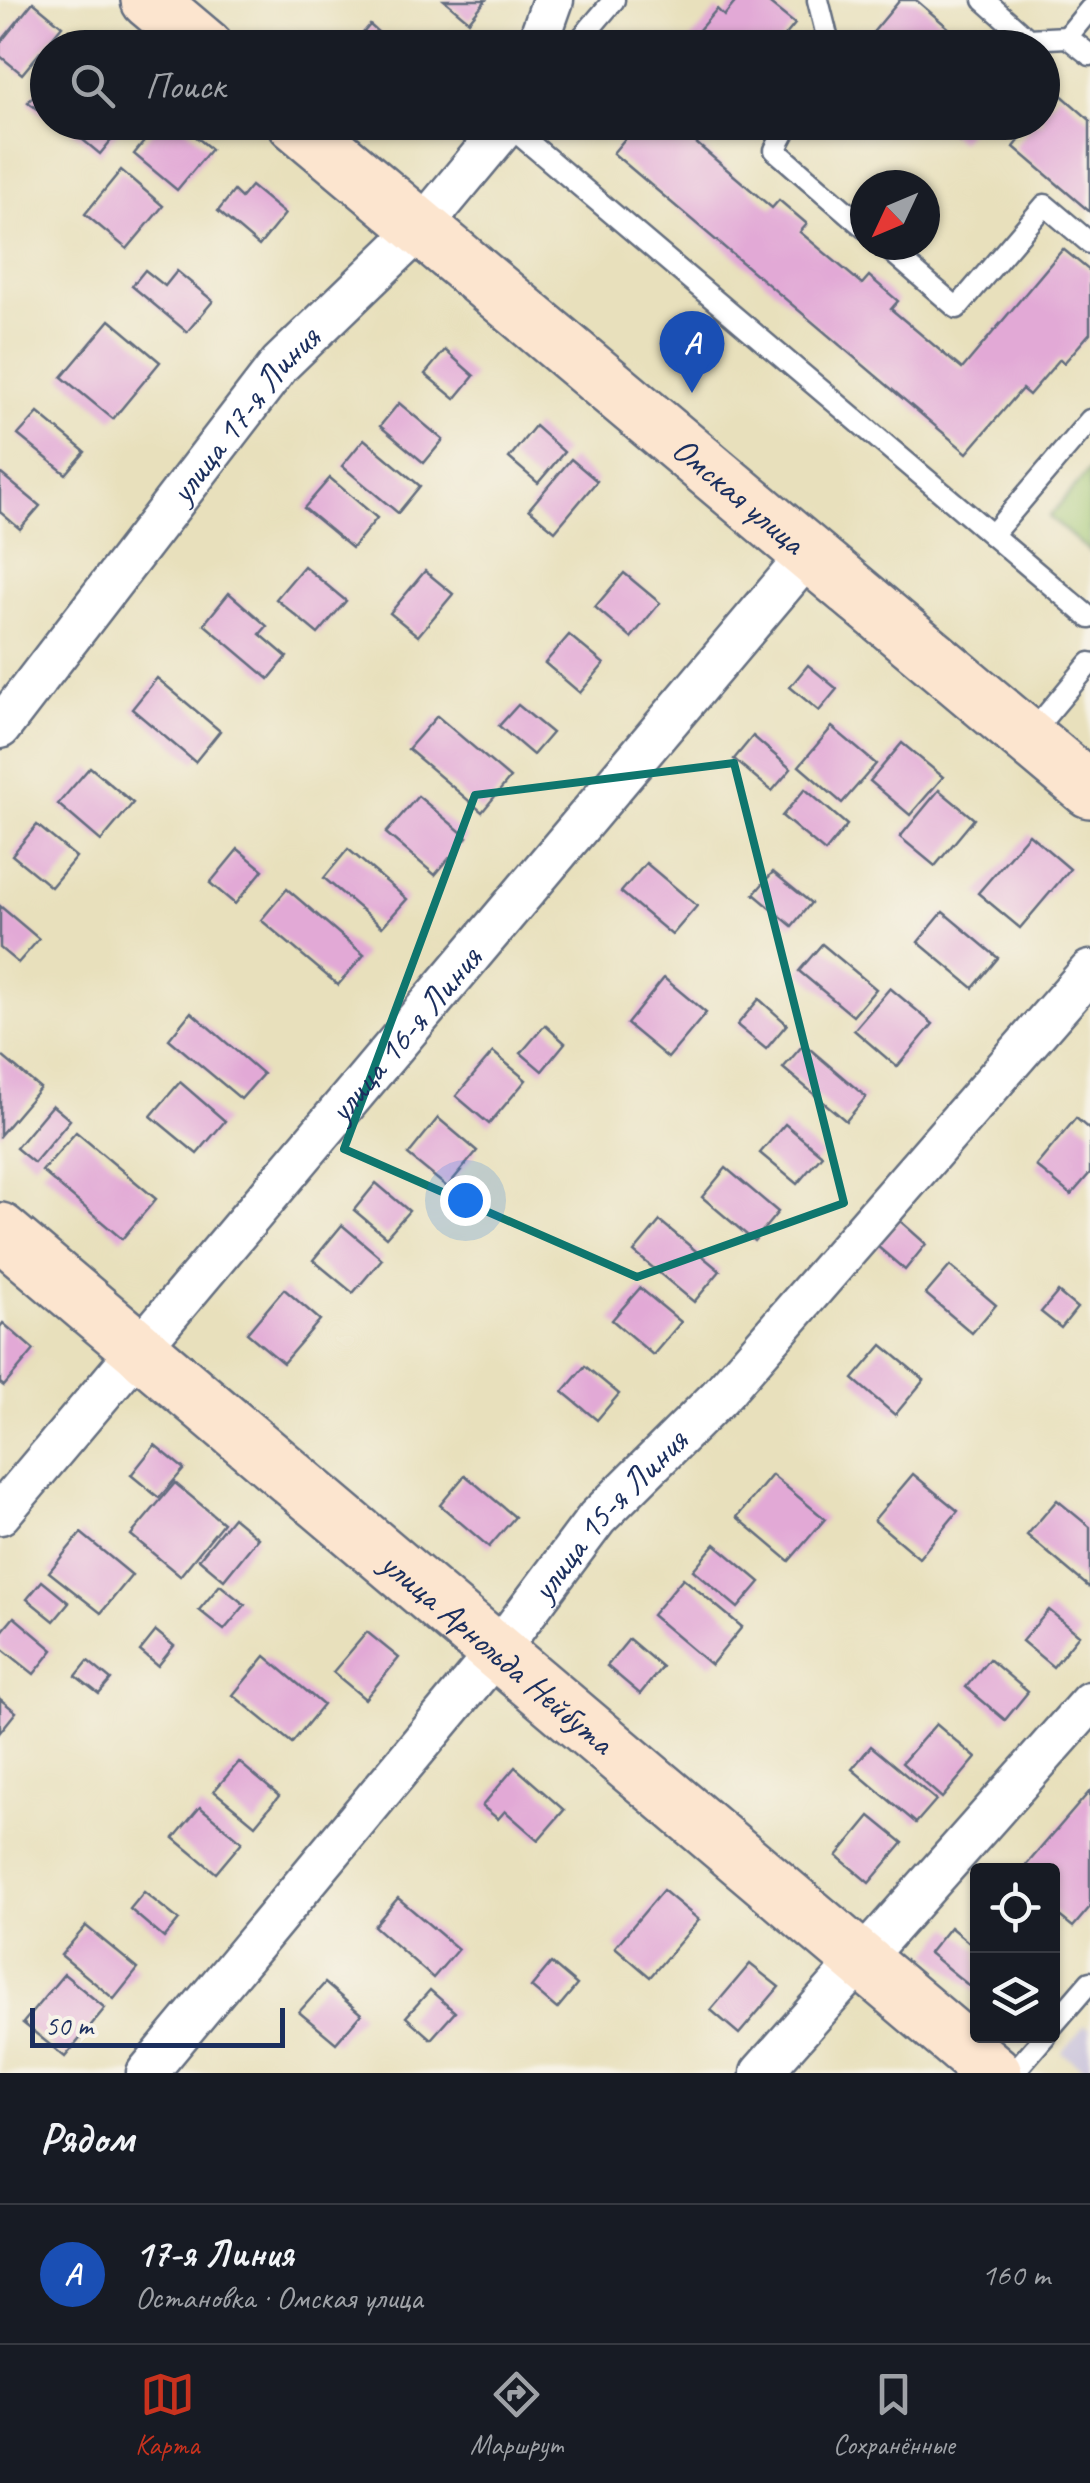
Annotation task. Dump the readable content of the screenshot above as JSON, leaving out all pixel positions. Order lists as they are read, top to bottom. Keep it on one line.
{"streets":{"street":["улица 17-я Линия","Омская улица","улица 16-я Линия","улица 15-я Линия","улица Арнольда Нейбута"]},"crossings":[["улица 17-я Линия","Омская улица"],["Омская улица","улица 16-я Линия"],["улица 16-я Линия","улица Арнольда Нейбута"],["улица 15-я Линия","улица Арнольда Нейбута"]],"scale_bar":"50 m","north":"bottom left","page":{"search":"Поиск","pins":"A","scale":"50 m","heading":"Рядом","list":[{"mark":"A","name":"17-я Линия","note":"Остановка · Омская улица","value":"160 m"}],"nav":["Карта","Маршрут","Сохранённые"]}}
